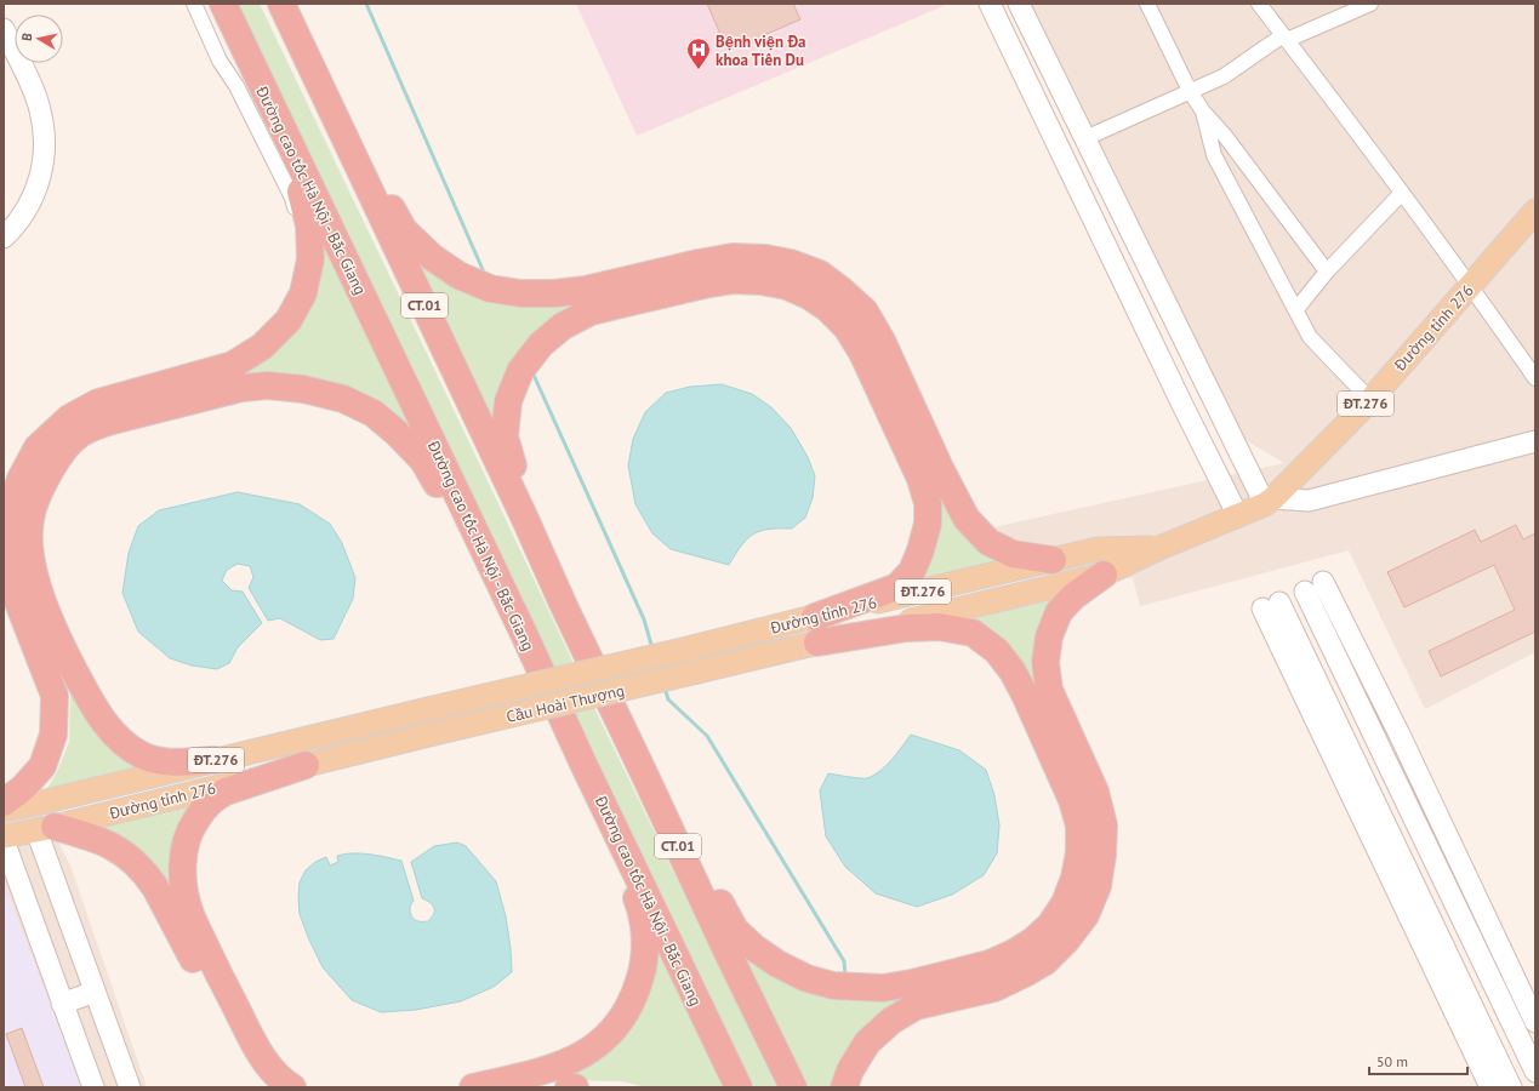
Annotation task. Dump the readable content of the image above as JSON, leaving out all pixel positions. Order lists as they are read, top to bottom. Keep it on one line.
{"streets":{"highway":["Đường cao tốc Hà Nội - Bắc Giang","CT.01"],"main road":["Đường tỉnh 276","ĐT.276","Cầu Hoài Thượng"]},"crossings":[["Đường tỉnh 276","Cầu Hoài Thượng"]],"places":{"hospital":["Bệnh viện Đa khoa Tiên Du"]},"scale_bar":"50 m","north":"left"}
